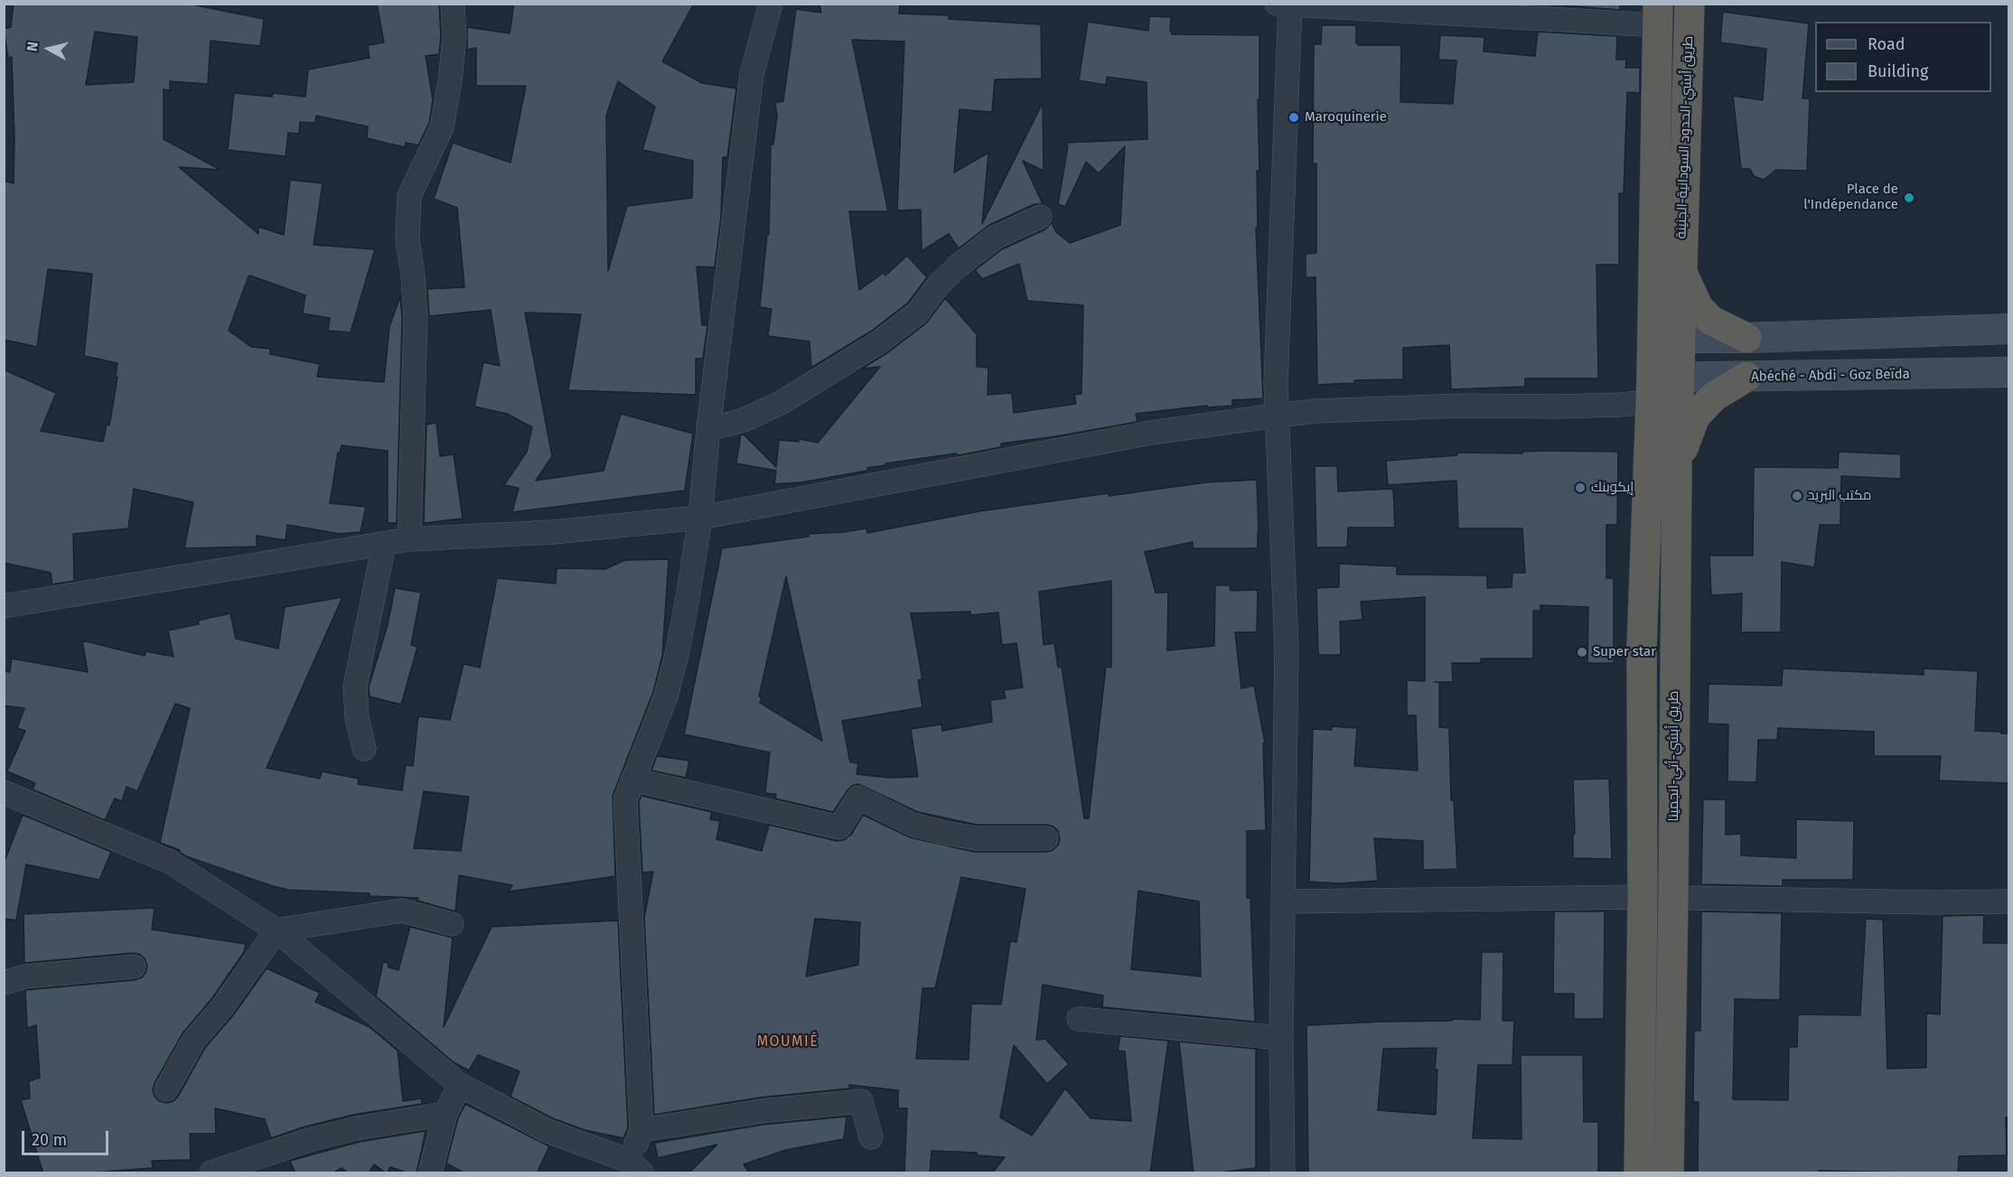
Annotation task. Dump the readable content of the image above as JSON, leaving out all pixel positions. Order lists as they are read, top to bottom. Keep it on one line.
{"streets":{"highway":["طريق أبشي-الحدود السودانية-الجنينة","طريق أبشي-أتي-انجمينا"],"main road":["Abéché - Abdi - Goz Beïda"]},"crossings":[["طريق أبشي-الحدود السودانية-الجنينة","طريق أبشي-أتي-انجمينا"],["Abéché - Abdi - Goz Beïda","طريق أبشي-أتي-انجمينا"]],"districts":["MOUMIÉ"],"places":["Maroquinerie","Place de l'Indépendance","إيكوبنك","مكتب البريد","Super star"],"legend":["Road","Building"],"scale_bar":"20 m","north":"left"}
